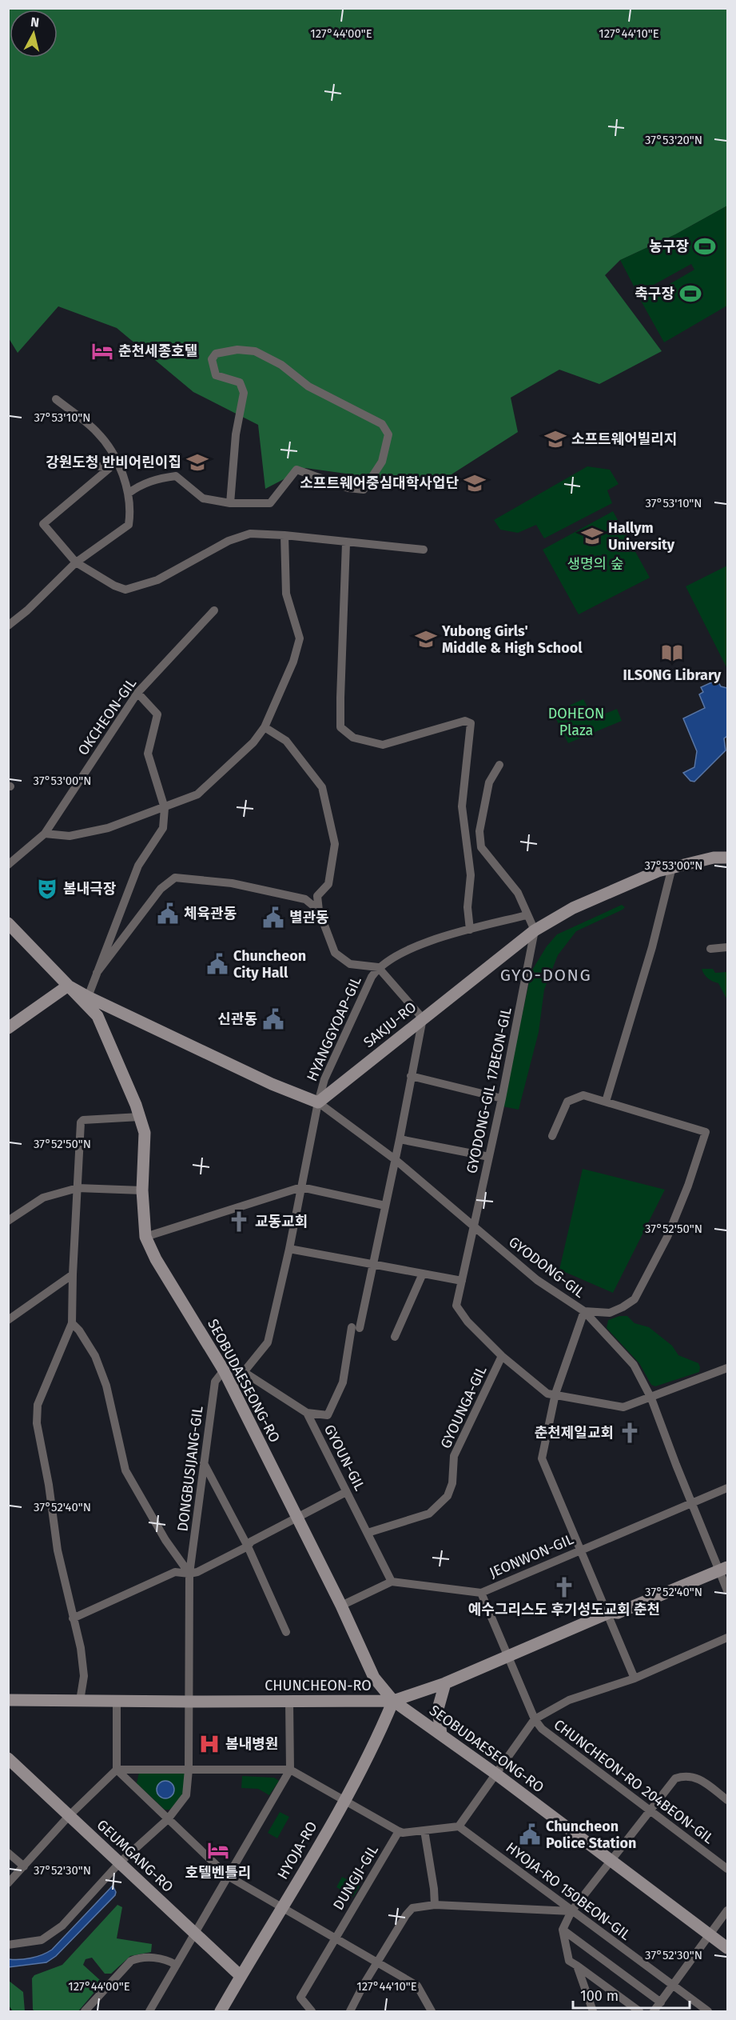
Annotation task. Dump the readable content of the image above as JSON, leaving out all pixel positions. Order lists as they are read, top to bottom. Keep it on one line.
{"streets":{"street":["OKCHEON-GIL","SAKJU-RO","HYANGGYOAP-GIL","GYODONG-GIL 17BEON-GIL","GYODONG-GIL","SEOBUDAESEONG-RO","GYOUNGA-GIL","GYOUN-GIL","DONGBUSIJANG-GIL","JEONWON-GIL","CHUNCHEON-RO","CHUNCHEON-RO 204BEON-GIL","HYOJA-RO","GEUMGANG-RO","DUNGJI-GIL","HYOJA-RO 150BEON-GIL"]},"crossings":[["SAKJU-RO","HYANGGYOAP-GIL"],["SAKJU-RO","GYODONG-GIL 17BEON-GIL"],["SAKJU-RO","GYODONG-GIL"],["HYANGGYOAP-GIL","GYODONG-GIL"],["HYANGGYOAP-GIL","SEOBUDAESEONG-RO"],["HYANGGYOAP-GIL","GYOUN-GIL"],["GYODONG-GIL 17BEON-GIL","GYODONG-GIL"],["GYODONG-GIL 17BEON-GIL","GYOUNGA-GIL"],["SEOBUDAESEONG-RO","DONGBUSIJANG-GIL"],["SEOBUDAESEONG-RO","CHUNCHEON-RO"],["SEOBUDAESEONG-RO","HYOJA-RO"],["GYOUNGA-GIL","GYOUN-GIL"],["GYOUN-GIL","JEONWON-GIL"],["DONGBUSIJANG-GIL","CHUNCHEON-RO"],["DONGBUSIJANG-GIL","GEUMGANG-RO"],["JEONWON-GIL","CHUNCHEON-RO 204BEON-GIL"],["CHUNCHEON-RO","CHUNCHEON-RO 204BEON-GIL"],["CHUNCHEON-RO","HYOJA-RO"],["HYOJA-RO","GEUMGANG-RO"]],"districts":["GYO-DONG"],"parks":["생명의 숲","DOHEON Plaza"],"places":{"sports":["농구장","축구장"],"hotel":["춘천세종호텔","호텔벤틀리"],"school or university":["소프트웨어빌리지","강원도청 반비어린이집","소프트웨어중심대학사업단","Hallym University","Yubong Girls' Middle & High School"],"library":["ILSONG Library"],"theatre":["봄내극장"],"public building":["체육관동","별관동","Chuncheon City Hall","신관동","Chuncheon Police Station"],"church":["교동교회","춘천제일교회","예수그리스도 후기성도교회 춘천"],"hospital":["봄내병원"]},"scale_bar":"100 m","north":"top","coordinates":["127°44'00\"E","127°44'10\"E","37°53'20\"N","37°53'10\"N","37°53'00\"N","37°52'50\"N","37°52'40\"N","37°52'30\"N"]}
